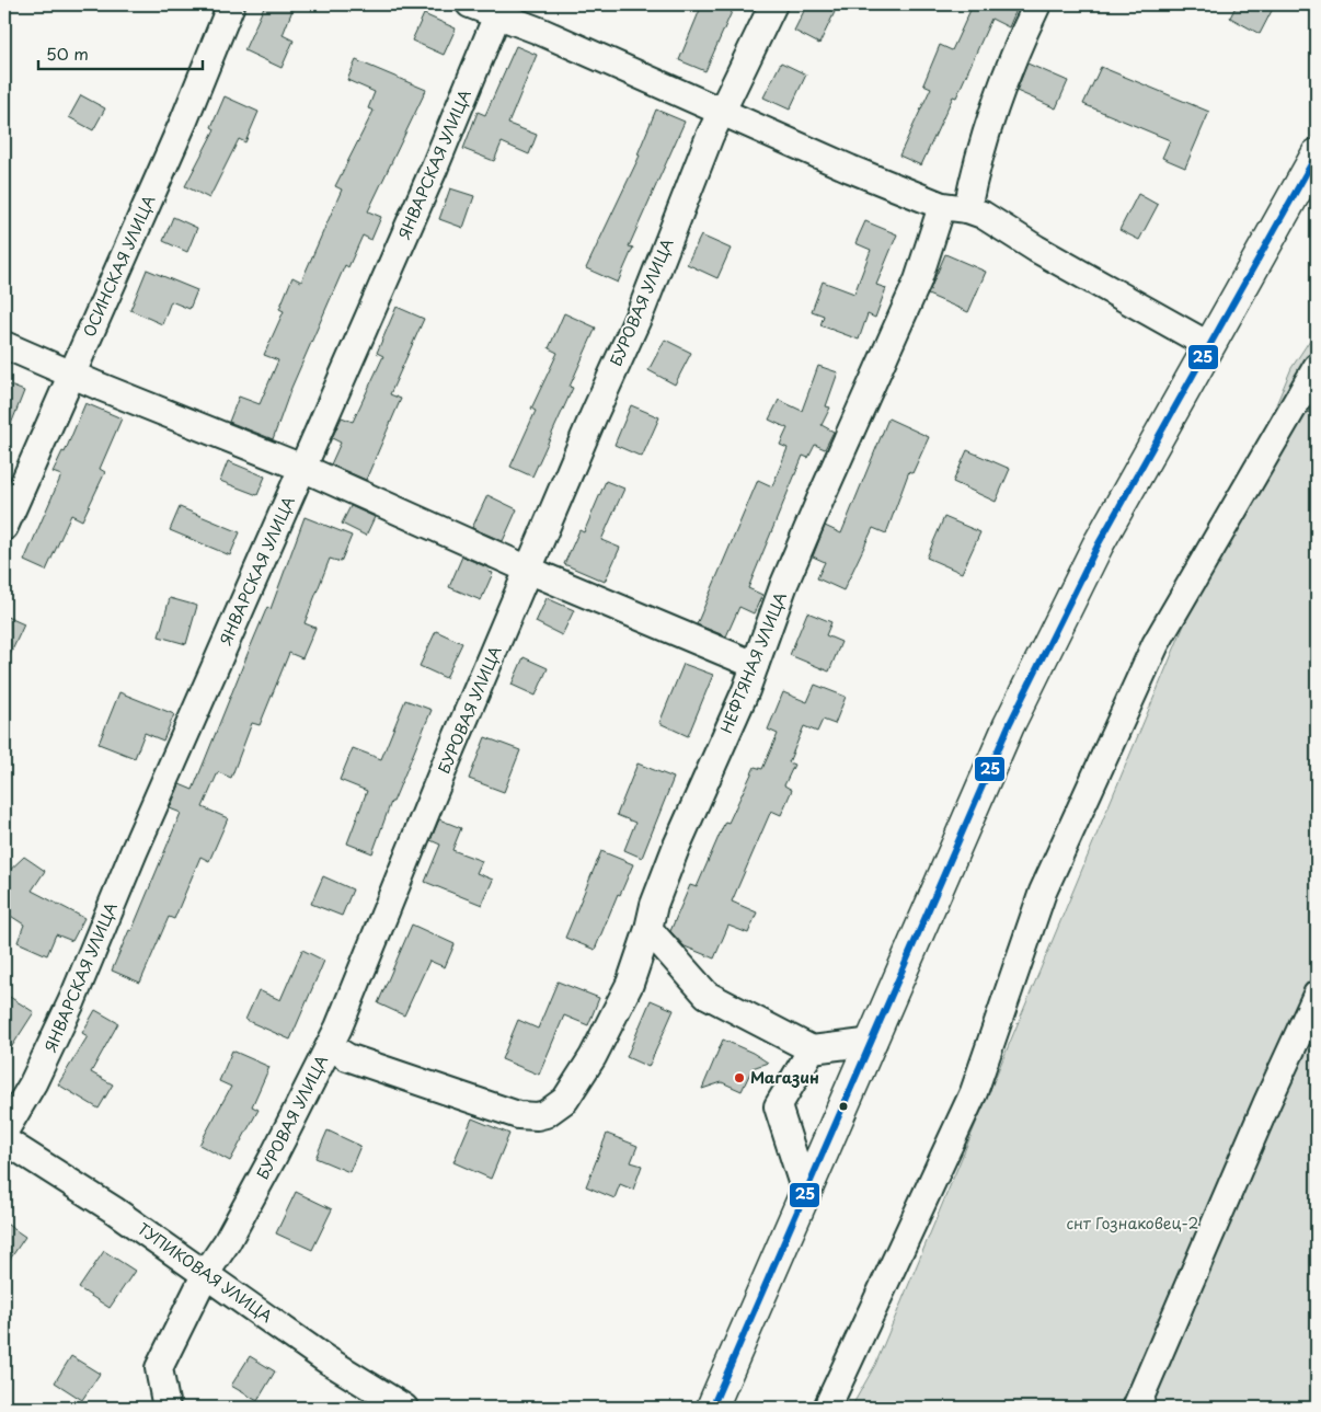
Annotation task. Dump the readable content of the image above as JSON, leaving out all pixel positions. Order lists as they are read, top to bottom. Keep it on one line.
{"streets":{"street":["ЯНВАРСКАЯ УЛИЦА","ОСИНСКАЯ УЛИЦА","БУРОВАЯ УЛИЦА","НЕФТЯНАЯ УЛИЦА","ТУПИКОВАЯ УЛИЦА"]},"crossings":[["БУРОВАЯ УЛИЦА","НЕФТЯНАЯ УЛИЦА"],["БУРОВАЯ УЛИЦА","ТУПИКОВАЯ УЛИЦА"]],"parks":["снт Гознаковец-2"],"places":["Магазин"],"lines":["transit line 25"],"scale_bar":"50 m"}
